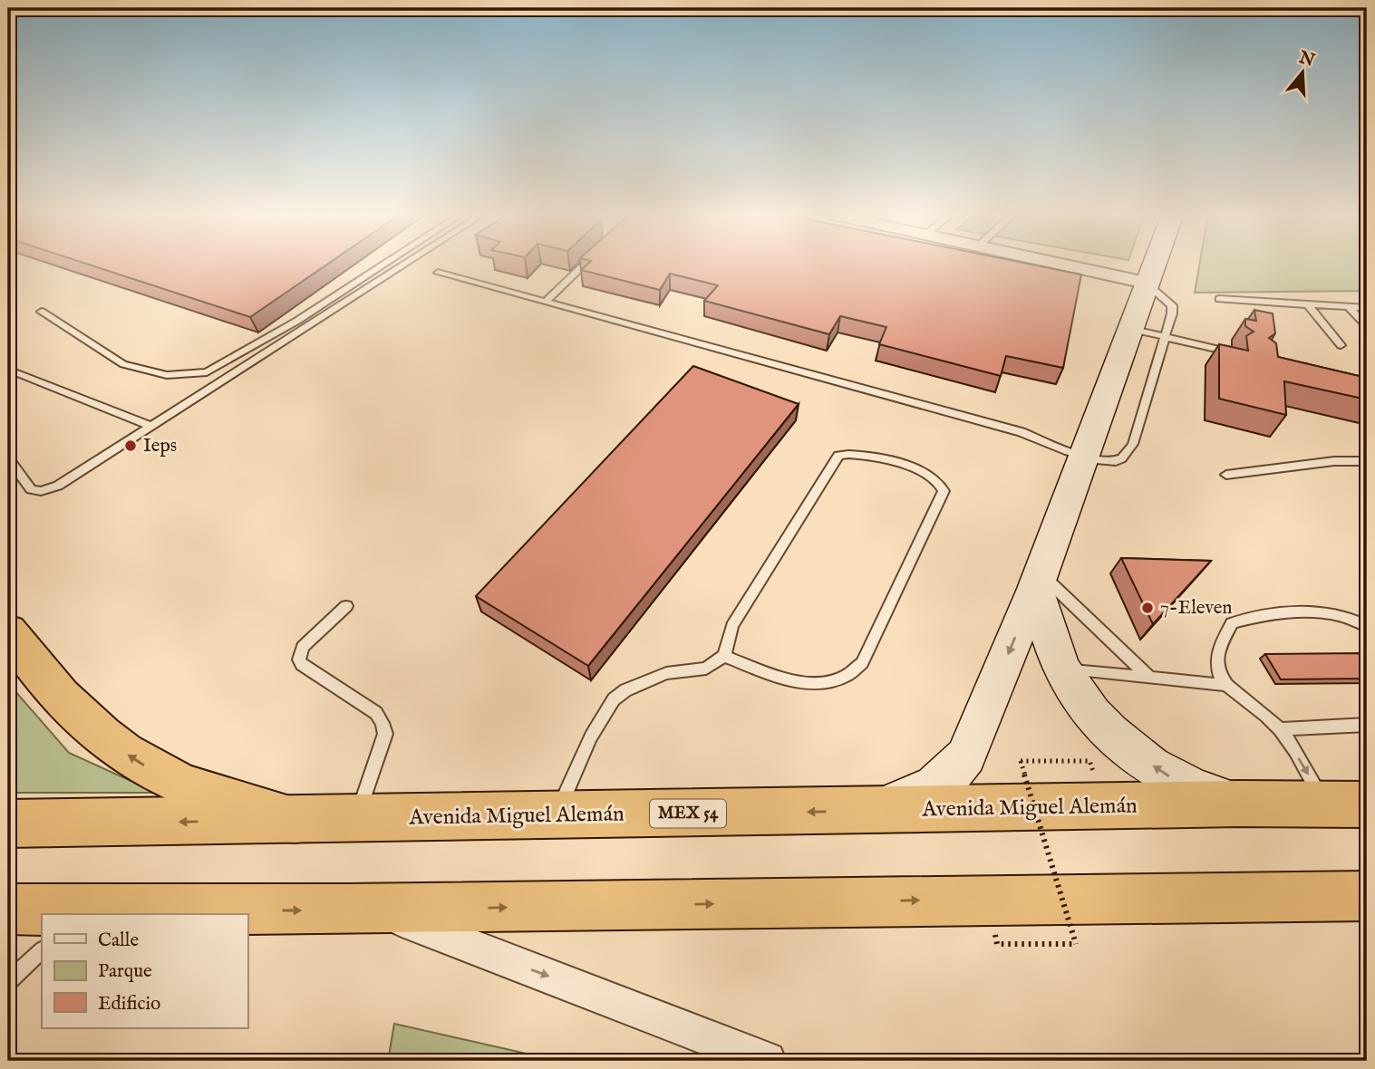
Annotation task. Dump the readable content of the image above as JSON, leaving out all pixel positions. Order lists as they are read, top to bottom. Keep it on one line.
{"streets":{"highway":["Avenida Miguel Alemán","MEX 54"]},"places":["Ieps","7-Eleven"],"legend":["Calle","Parque","Edificio"],"north":"top"}
